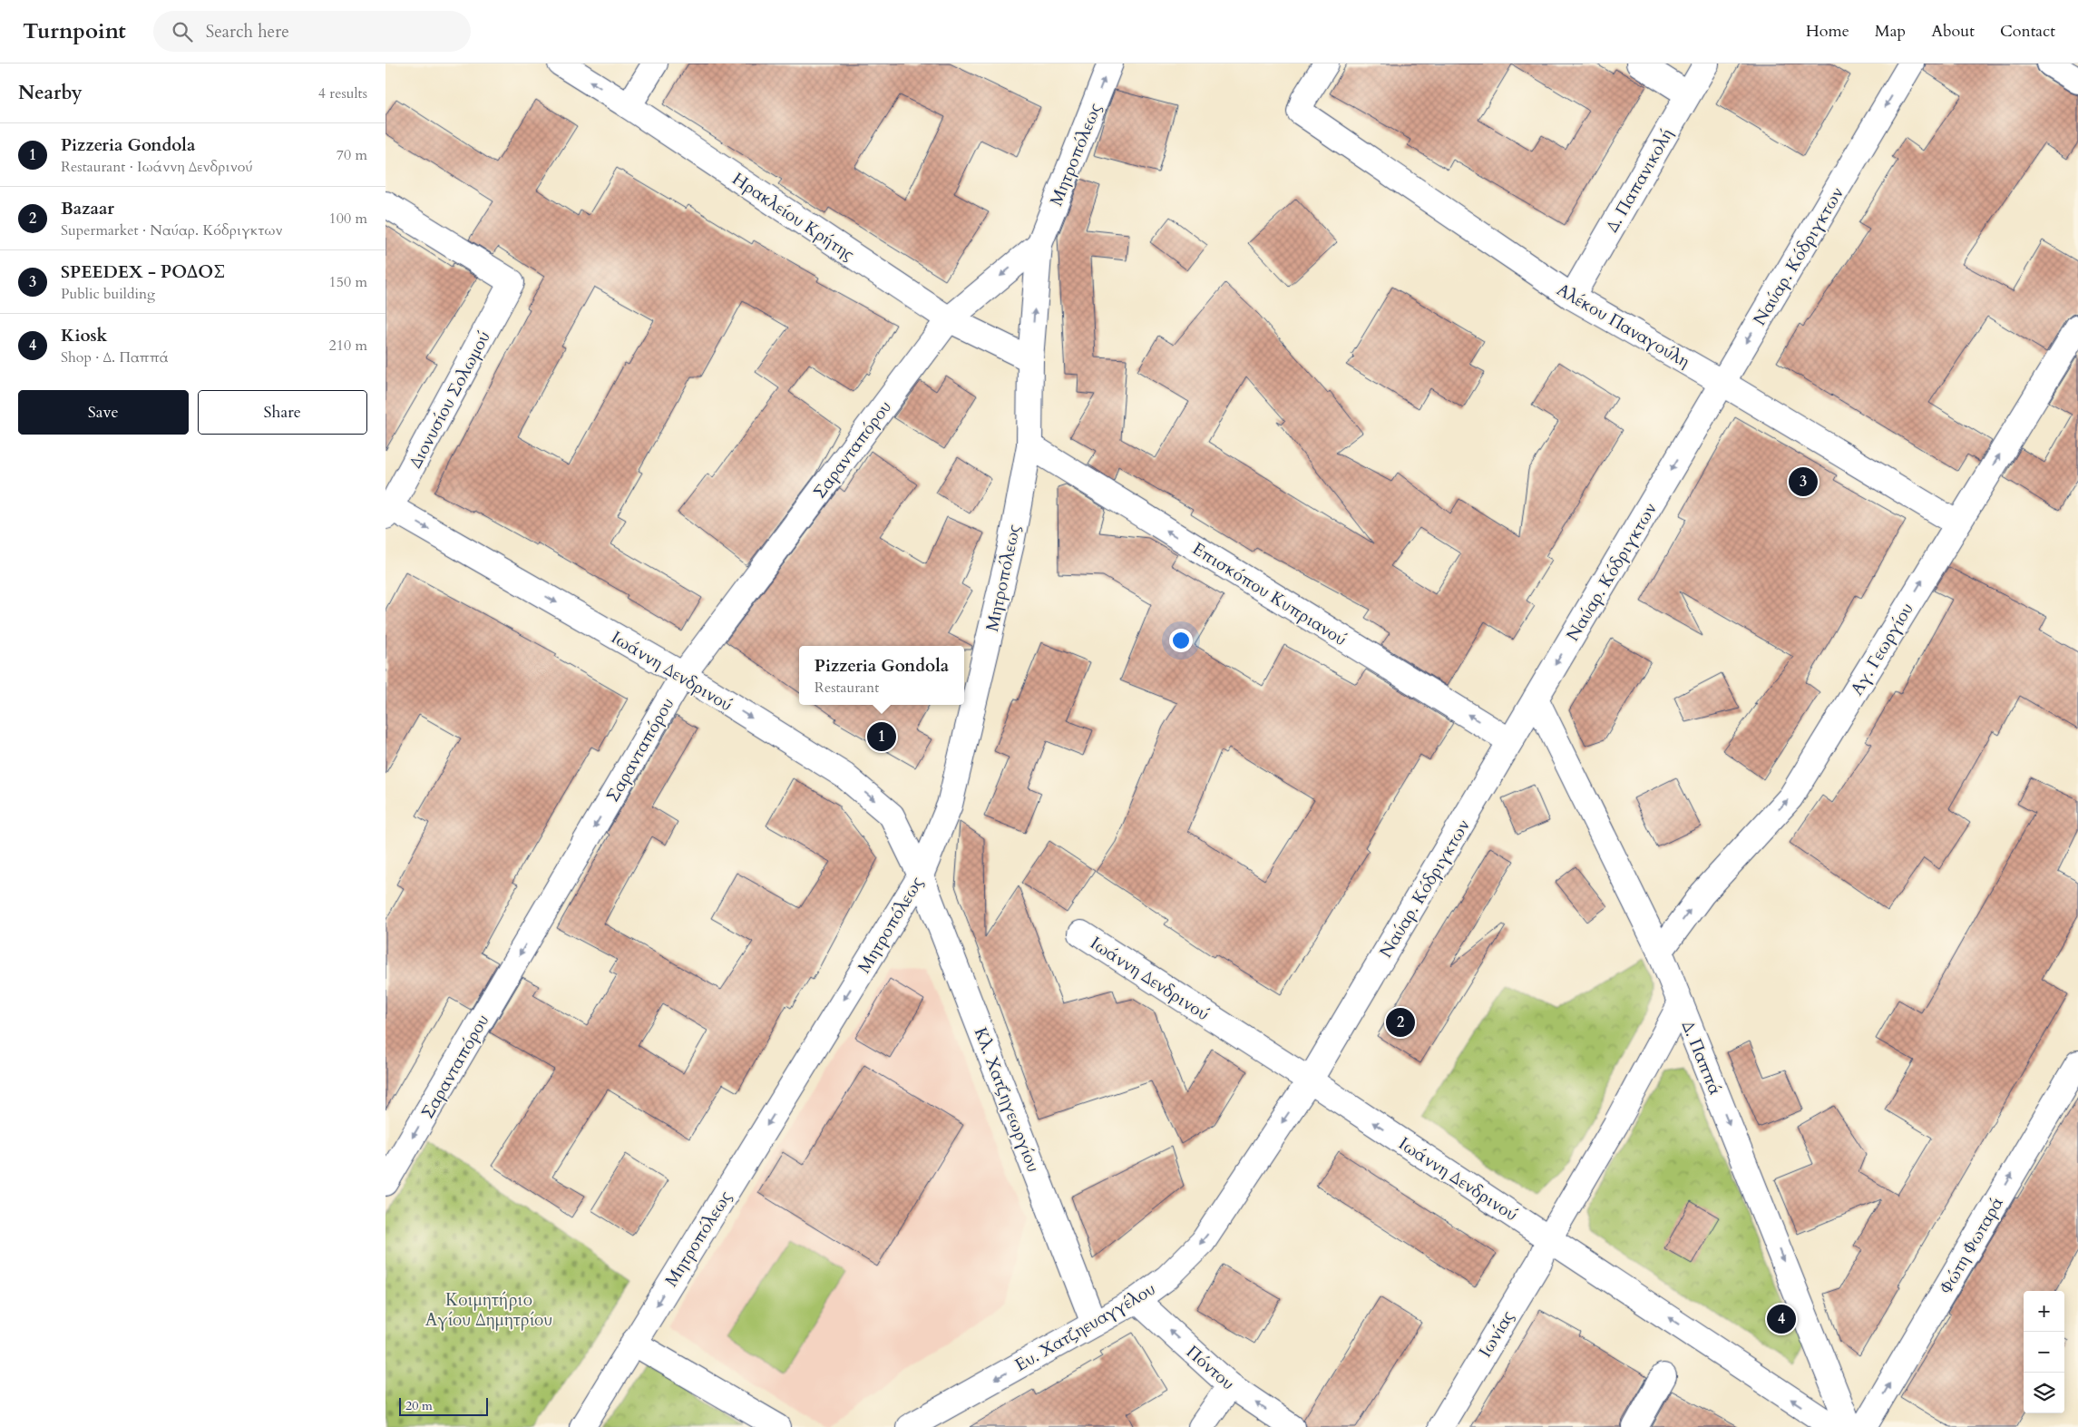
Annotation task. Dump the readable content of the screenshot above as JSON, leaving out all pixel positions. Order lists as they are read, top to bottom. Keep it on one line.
{"streets":{"street":["Μητροπόλεως","Δ. Παπανικολή","Ηρακλείου Κρήτης","Ναύαρ. Κόδριγκτων","Αλέκου Παναγούλη","Διονυσίου Σολωμού","Σαρανταπόρου","Επισκόπου Κυπριανού","Αγ. Γεωργίου","Ιωάννη Δενδρινού","Δ. Παππά","Κλ. Χατζηγεωργίου","Φώτη Φωταρά","Ευ. Χατζηευαγγέλου","Ιωνίας","Πόντου"]},"crossings":[["Μητροπόλεως","Ηρακλείου Κρήτης"],["Μητροπόλεως","Σαρανταπόρου"],["Μητροπόλεως","Επισκόπου Κυπριανού"],["Μητροπόλεως","Ιωάννη Δενδρινού"],["Μητροπόλεως","Κλ. Χατζηγεωργίου"],["Δ. Παπανικολή","Αλέκου Παναγούλη"],["Ηρακλείου Κρήτης","Σαρανταπόρου"],["Ναύαρ. Κόδριγκτων","Αλέκου Παναγούλη"],["Ναύαρ. Κόδριγκτων","Επισκόπου Κυπριανού"],["Ναύαρ. Κόδριγκτων","Ιωάννη Δενδρινού"],["Ναύαρ. Κόδριγκτων","Δ. Παππά"],["Ναύαρ. Κόδριγκτων","Ευ. Χατζηευαγγέλου"],["Αλέκου Παναγούλη","Αγ. Γεωργίου"],["Διονυσίου Σολωμού","Ιωάννη Δενδρινού"],["Σαρανταπόρου","Ιωάννη Δενδρινού"],["Αγ. Γεωργίου","Δ. Παππά"],["Ιωάννη Δενδρινού","Κλ. Χατζηγεωργίου"],["Ιωάννη Δενδρινού","Ευ. Χατζηευαγγέλου"],["Ιωάννη Δενδρινού","Ιωνίας"],["Δ. Παππά","Ιωνίας"],["Κλ. Χατζηγεωργίου","Ευ. Χατζηευαγγέλου"],["Ευ. Χατζηευαγγέλου","Πόντου"]],"one_way":["Ναύαρ. Κόδριγκτων","Σαρανταπόρου","Επισκόπου Κυπριανού","Αγ. Γεωργίου","Δ. Παππά","Φώτη Φωταρά","Ευ. Χατζηευαγγέλου","Πόντου"],"parks":["Κοιμητήριο Αγίου Δημητρίου"],"scale_bar":"20 m","page":{"header":"Turnpoint","search":"Search here","nav":["Home","Map","About","Contact"],"heading":["Nearby","4 results"],"list":[{"mark":"1","name":"Pizzeria Gondola","note":"Restaurant · Ιωάννη Δενδρινού","value":"70 m"},{"mark":"2","name":"Bazaar","note":"Supermarket · Ναύαρ. Κόδριγκτων","value":"100 m"},{"mark":"3","name":"SPEEDEX - ΡΟΔΟΣ","note":"Public building","value":"150 m"},{"mark":"4","name":"Kiosk","note":"Shop · Δ. Παππά","value":"210 m"}],"buttons":["Save","Share"],"pins":["3","1","2","4"],"popup":["Pizzeria Gondola","Restaurant"],"map_buttons":["+","−"],"scale":"20 m"}}
